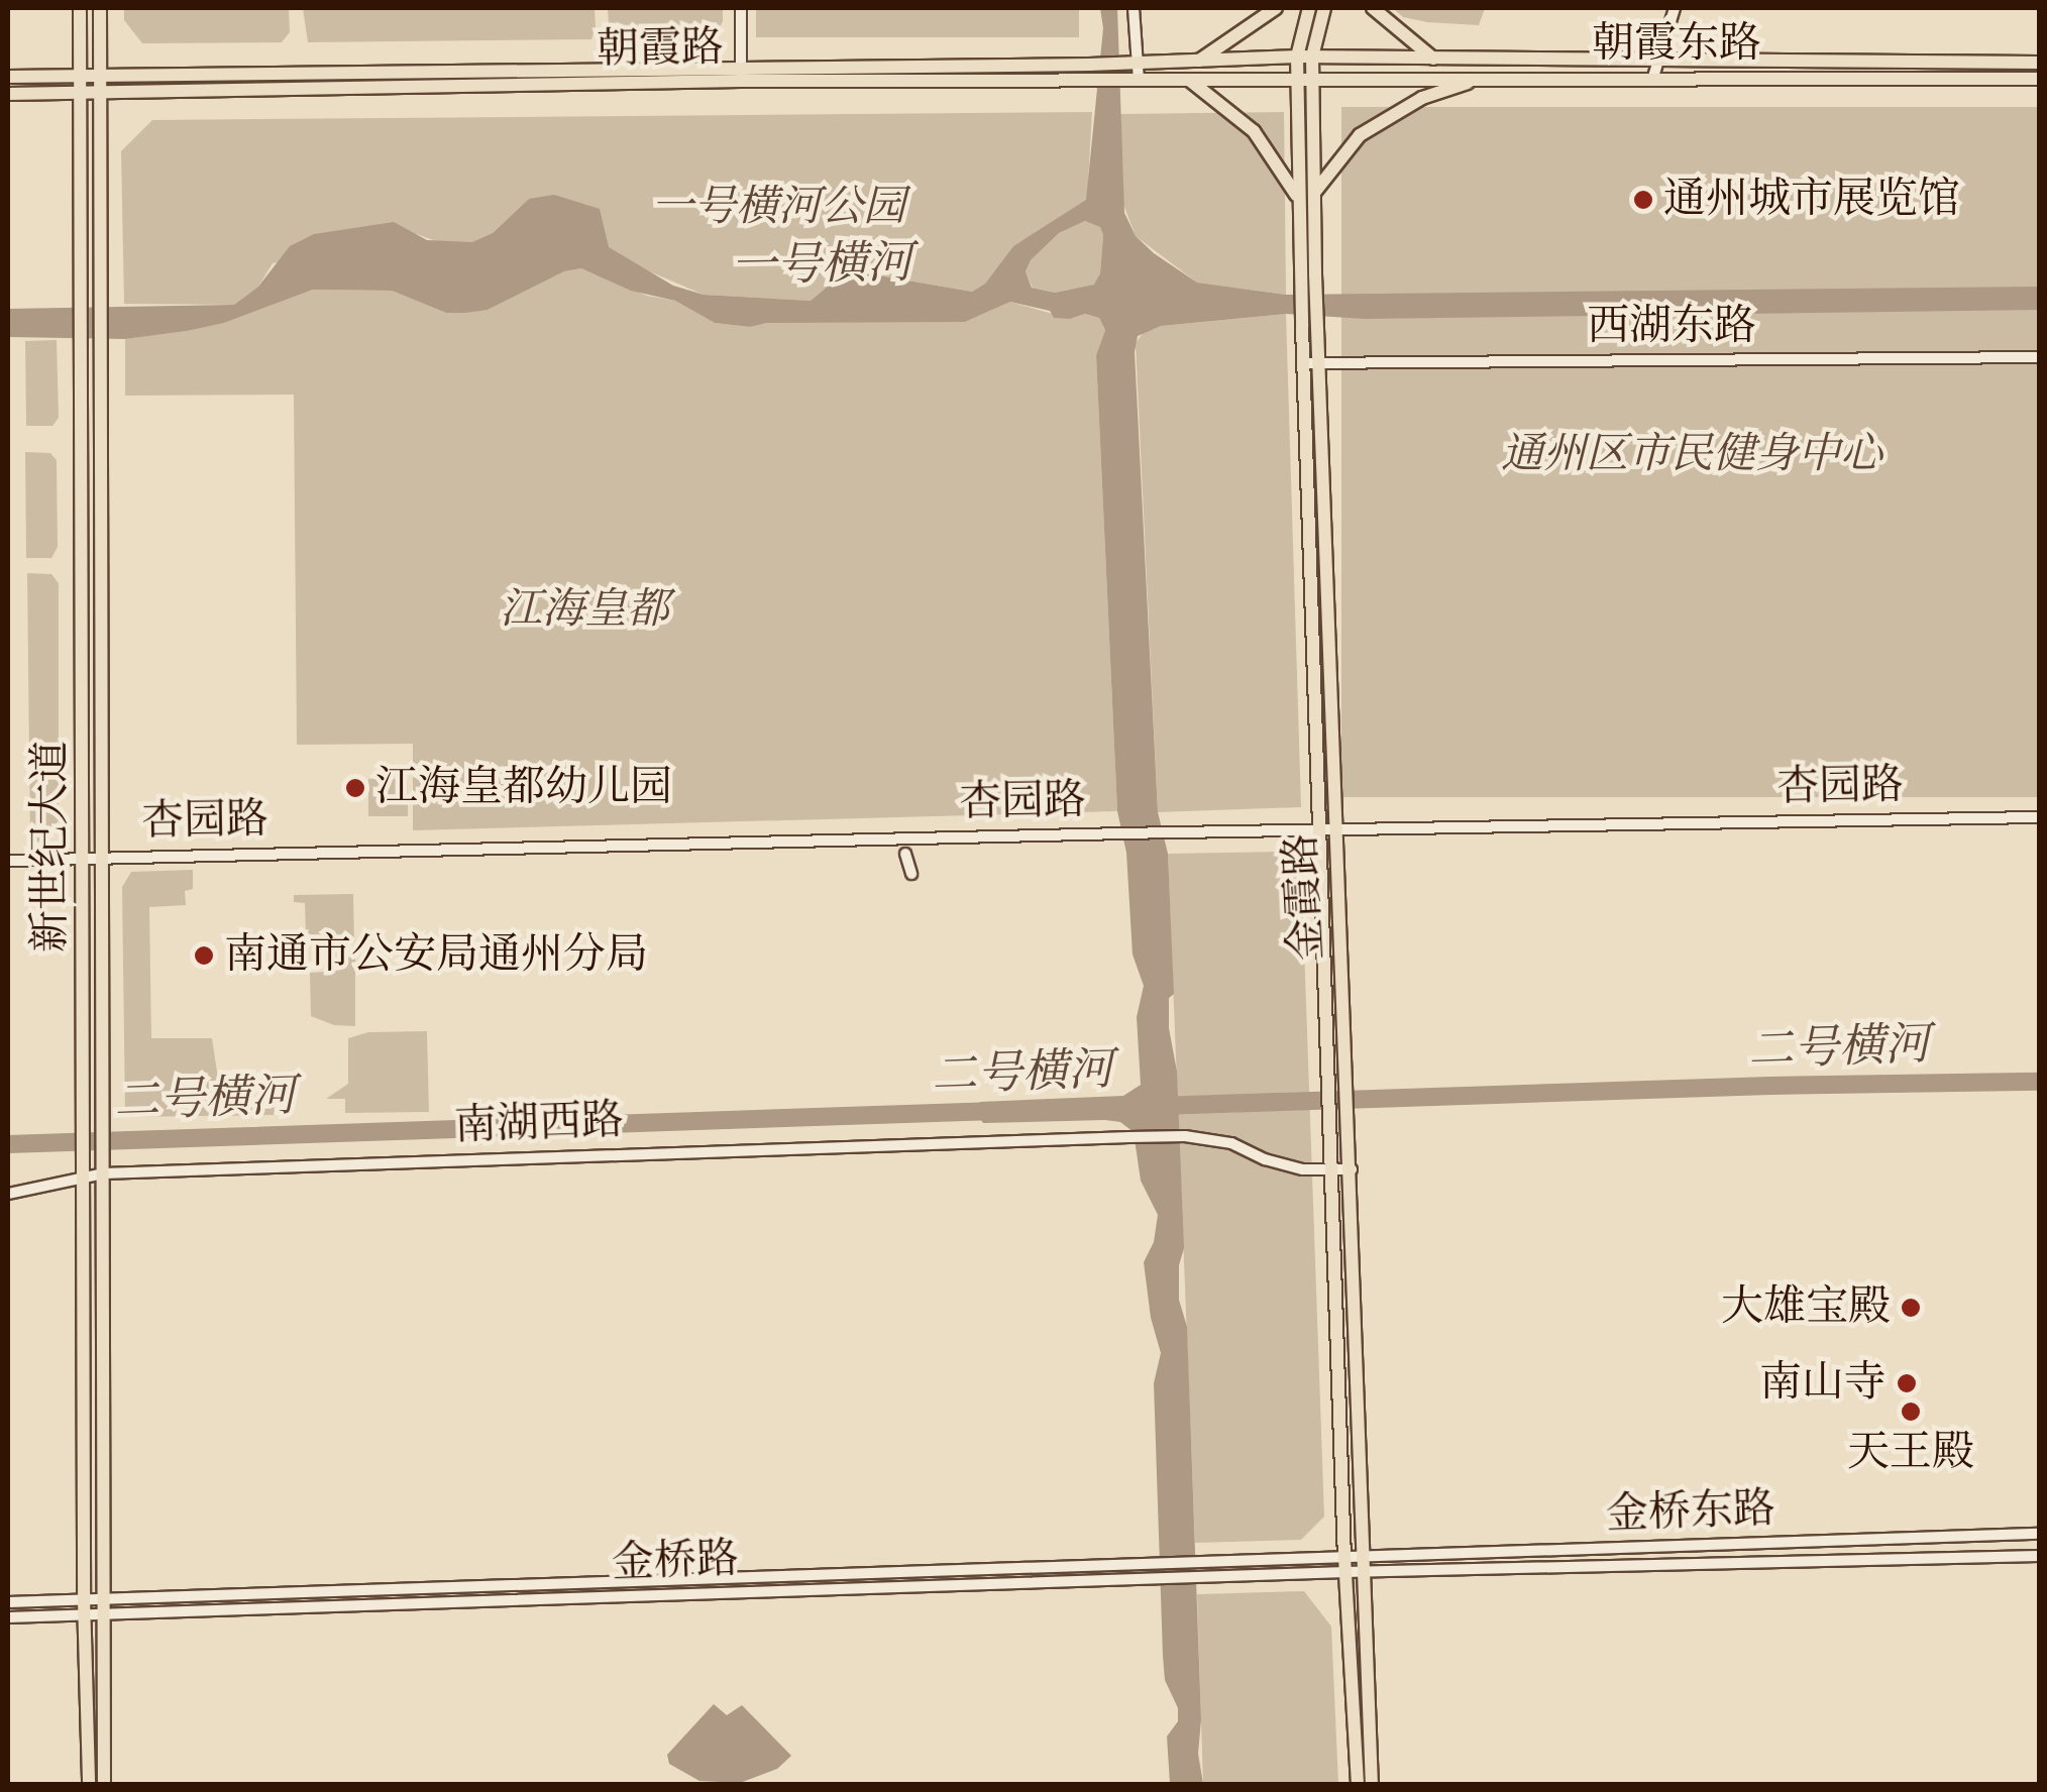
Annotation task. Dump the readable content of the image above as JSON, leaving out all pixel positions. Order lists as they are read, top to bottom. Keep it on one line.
{"streets":{"main road":["朝霞东路","朝霞路","新世纪大道","金霞路"],"street":["西湖东路","杏园路","南湖西路","金桥东路","金桥路"]},"crossings":[["朝霞东路","朝霞路"],["朝霞东路","金霞路"],["朝霞路","新世纪大道"],["朝霞路","金霞路"],["西湖东路","金霞路"],["杏园路","新世纪大道"],["杏园路","金霞路"],["新世纪大道","南湖西路"],["新世纪大道","金桥路"],["金霞路","南湖西路"],["金霞路","金桥东路"],["金霞路","金桥路"],["金桥东路","金桥路"]],"water":["一号横河","二号横河"],"parks":["一号横河公园","通州区市民健身中心","江海皇都"],"places":["通州城市展览馆","江海皇都幼儿园","南通市公安局通州分局","大雄宝殿","南山寺","天王殿"]}
